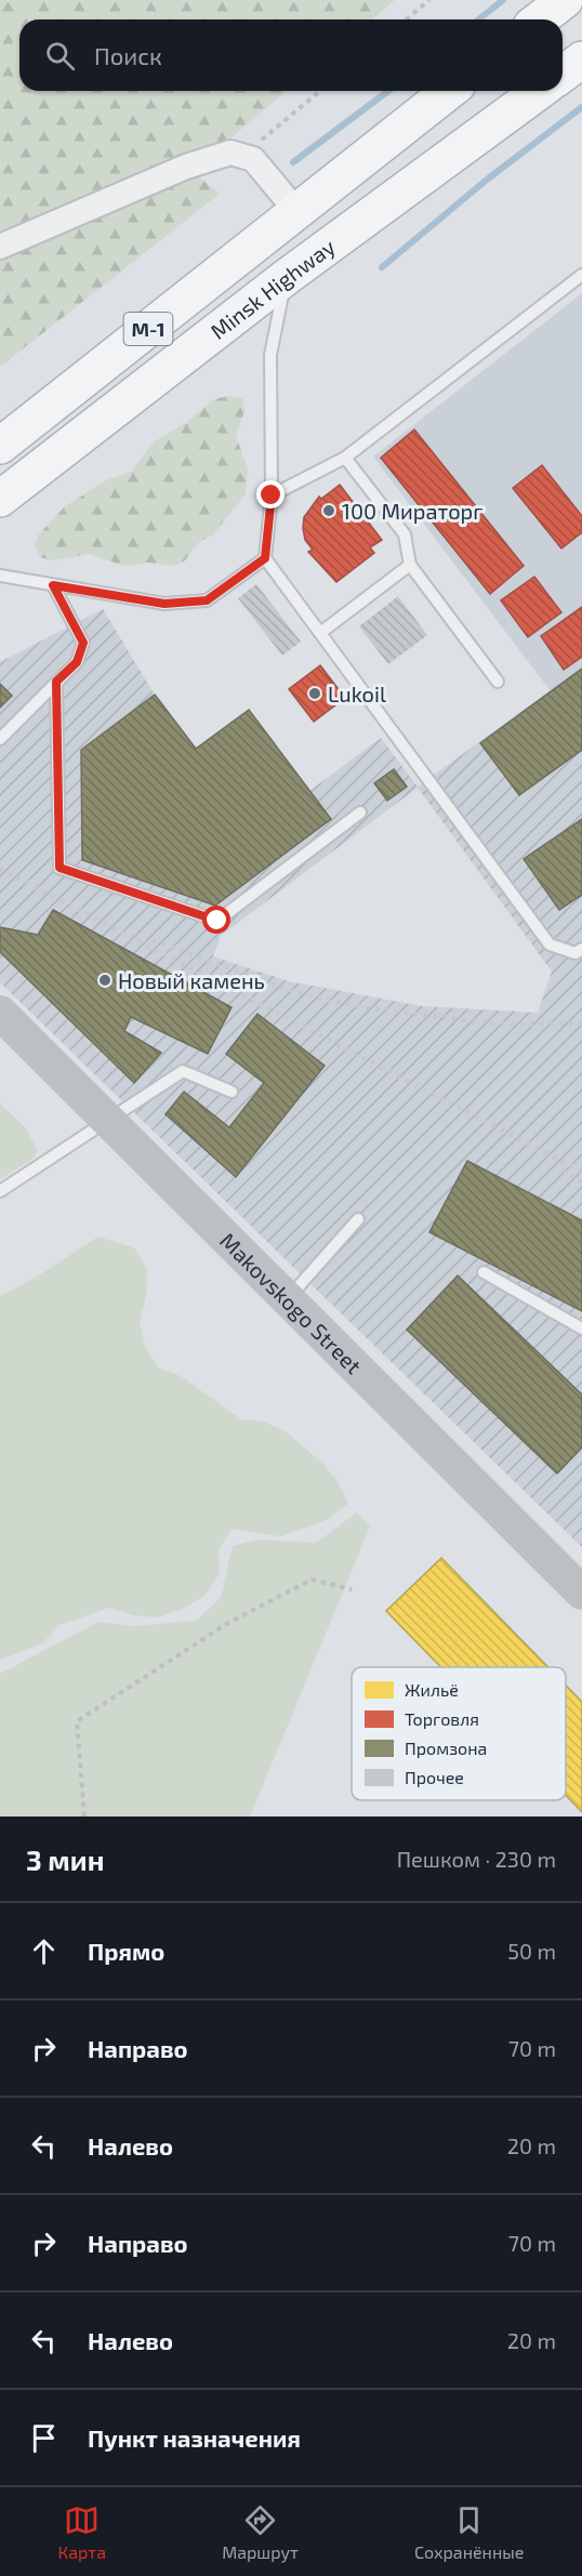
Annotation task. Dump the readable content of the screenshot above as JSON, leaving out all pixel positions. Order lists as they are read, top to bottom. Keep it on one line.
{"streets":{"highway":["Minsk Highway","М-1"],"main road":["Makovskogo Street"]},"places":["100 Мираторг","Lukoil","Новый камень"],"legend":["Жильё","Торговля","Промзона","Прочее"],"page":{"search":"Поиск","heading":["3 мин","Пешком · 230 m"],"list":[["Прямо","50 m"],["Направо","70 m"],["Налево","20 m"],["Направо","70 m"],["Налево","20 m"],"Пункт назначения"],"nav":["Карта","Маршрут","Сохранённые"]}}
